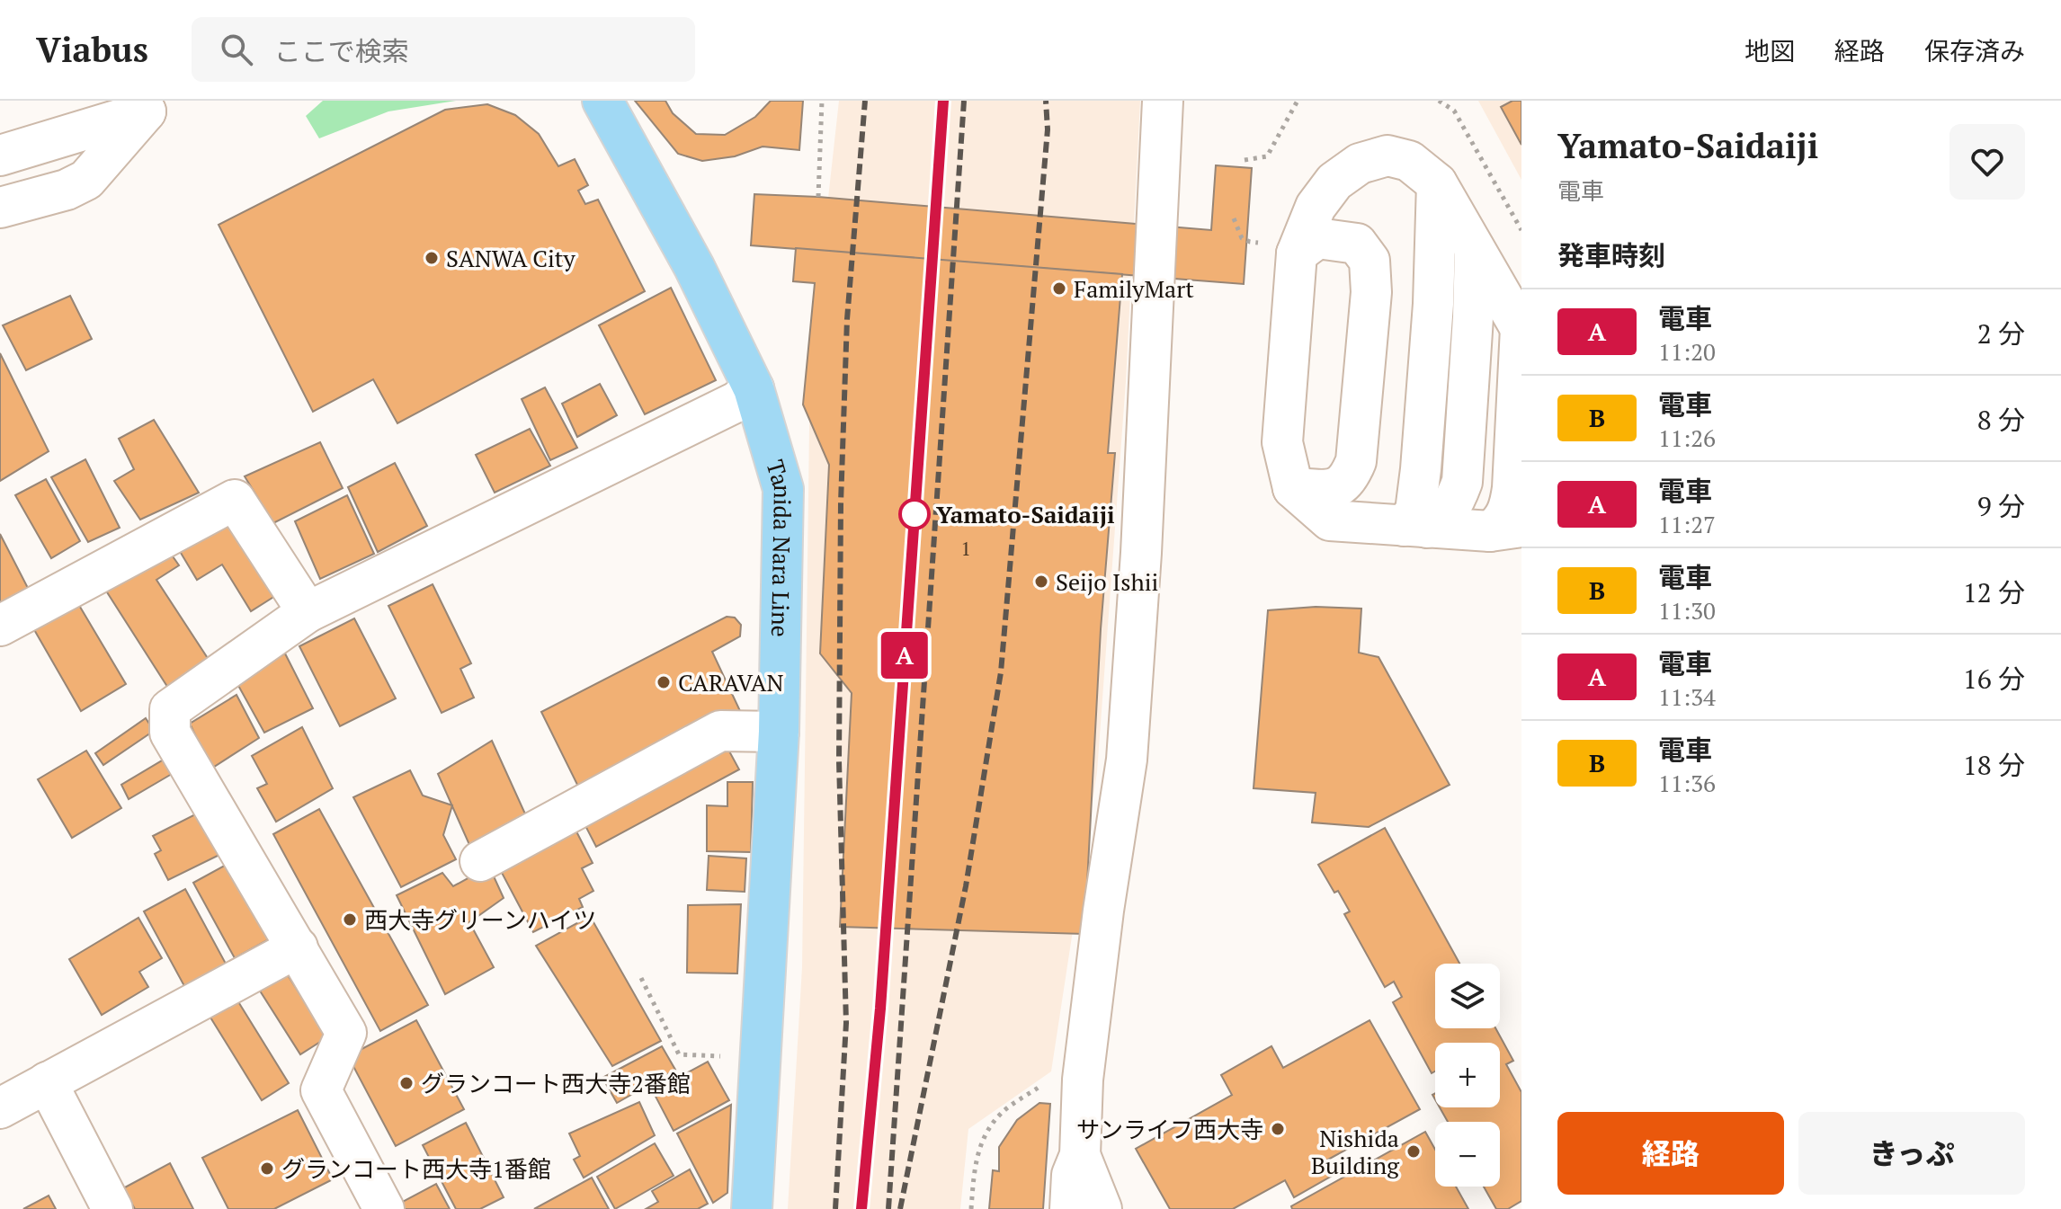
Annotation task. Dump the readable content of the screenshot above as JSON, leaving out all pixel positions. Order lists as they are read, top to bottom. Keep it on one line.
{"streets":{"main road":["Tanida Nara Line"]},"places":["SANWA City","FamilyMart","Yamato-Saidaiji","Seijo Ishii","CARAVAN","西大寺グリーンハイツ","グランコート西大寺2番館","サンライフ西大寺","Nishida Building","グランコート西大寺1番館"],"house_numbers":["1"],"page":{"header":"Viabus","search":"ここで検索","nav":["地図","経路","保存済み"],"on_map":"A","heading":[["Yamato-Saidaiji","電車"],"発車時刻"],"list":[{"mark":"A","name":"電車","note":"11:20","value":"2 分"},{"mark":"B","name":"電車","note":"11:26","value":"8 分"},{"mark":"A","name":"電車","note":"11:27","value":"9 分"},{"mark":"B","name":"電車","note":"11:30","value":"12 分"},{"mark":"A","name":"電車","note":"11:34","value":"16 分"},{"mark":"B","name":"電車","note":"11:36","value":"18 分"}],"map_buttons":["+","−"],"buttons":["経路","きっぷ"]}}
